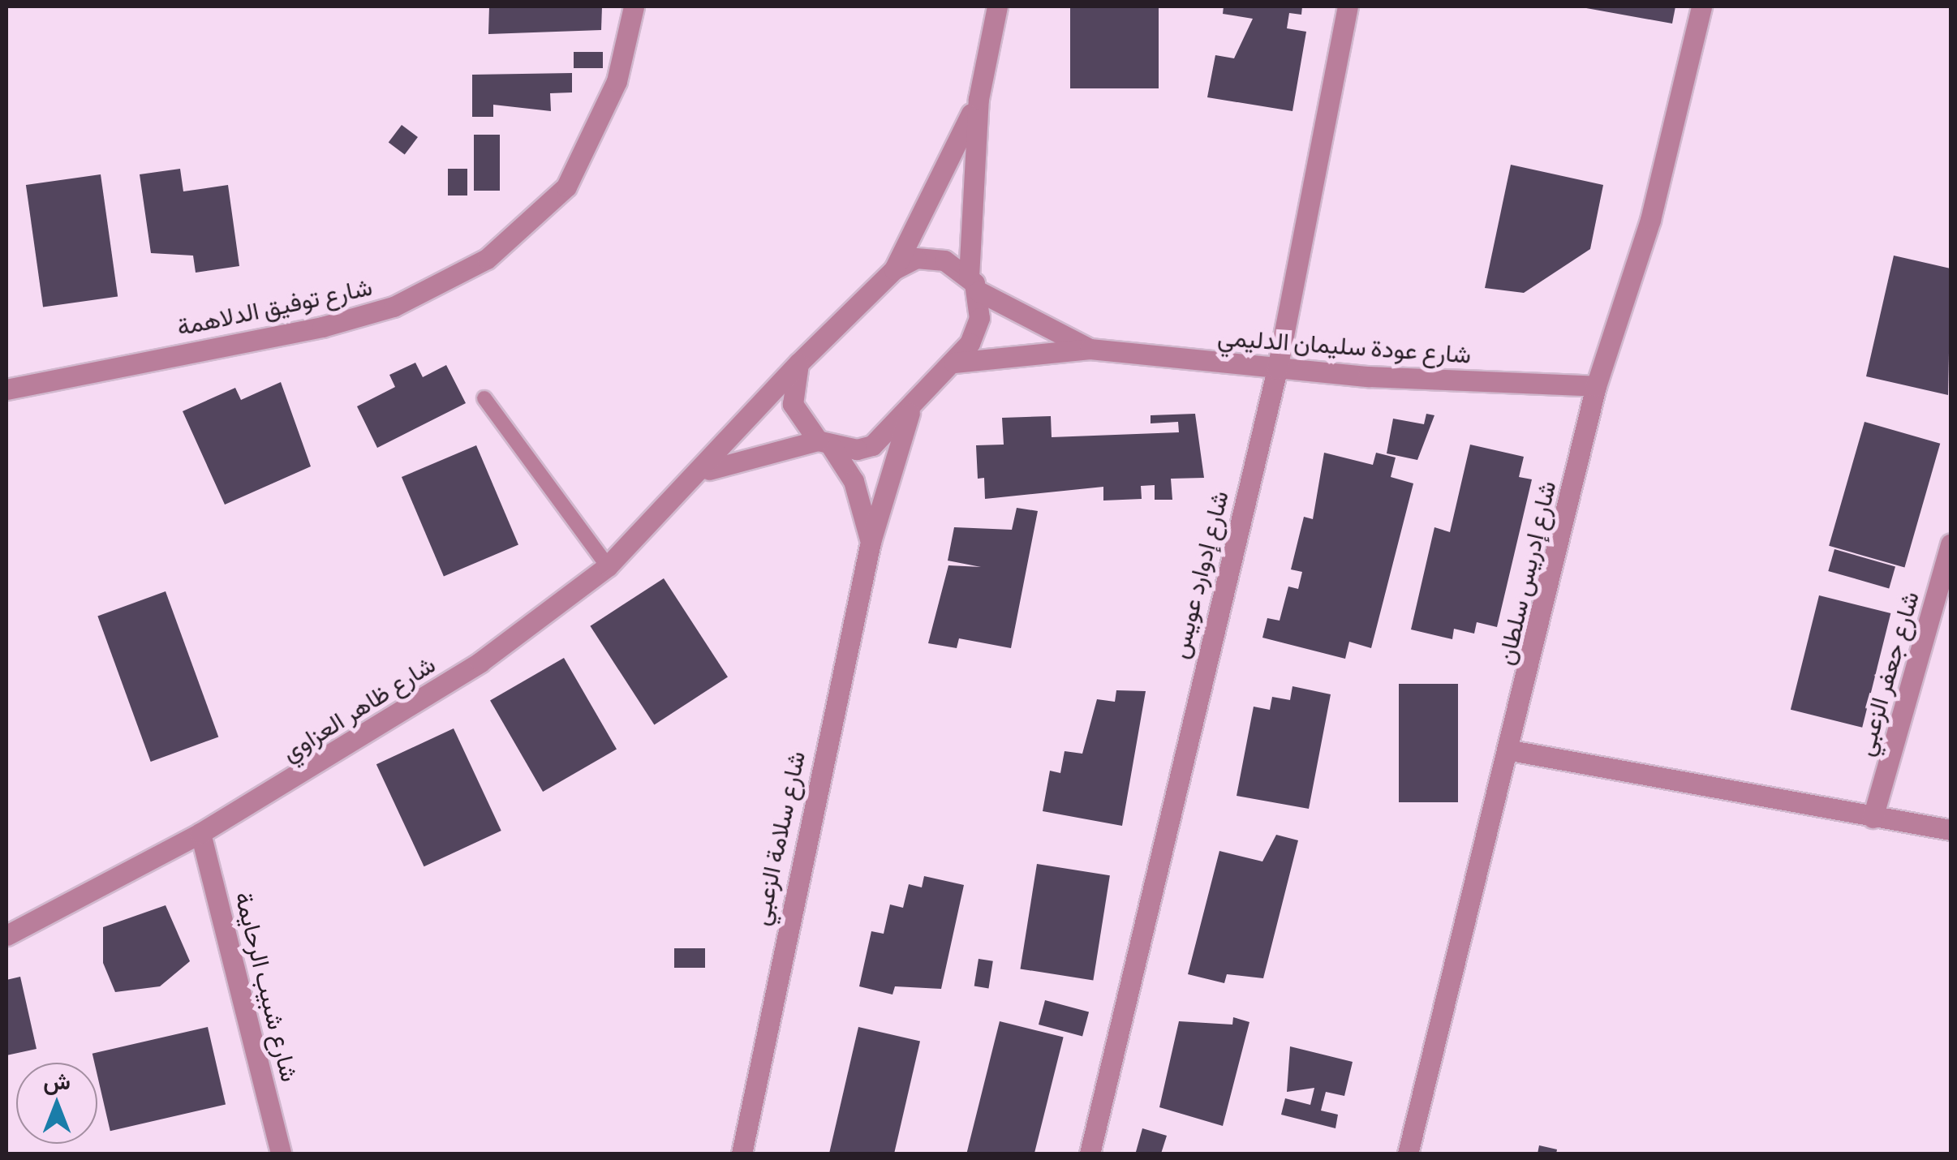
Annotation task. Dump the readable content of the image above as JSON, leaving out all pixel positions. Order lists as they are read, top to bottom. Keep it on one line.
{"streets":{"street":["شارع توفيق الدلاهمة","شارع عودة سليمان الدليمي","شارع إدريس سلطان","شارع إدوارد عويس","شارع جعفر الزعبي","شارع ظاهر العزاوي","شارع سلامة الزعبي","شارع شبيب الرحايمة"]},"crossings":[["شارع عودة سليمان الدليمي","شارع إدريس سلطان"],["شارع عودة سليمان الدليمي","شارع إدوارد عويس"],["شارع عودة سليمان الدليمي","شارع ظاهر العزاوي"],["شارع ظاهر العزاوي","شارع سلامة الزعبي"],["شارع ظاهر العزاوي","شارع شبيب الرحايمة"]],"north":"top"}
